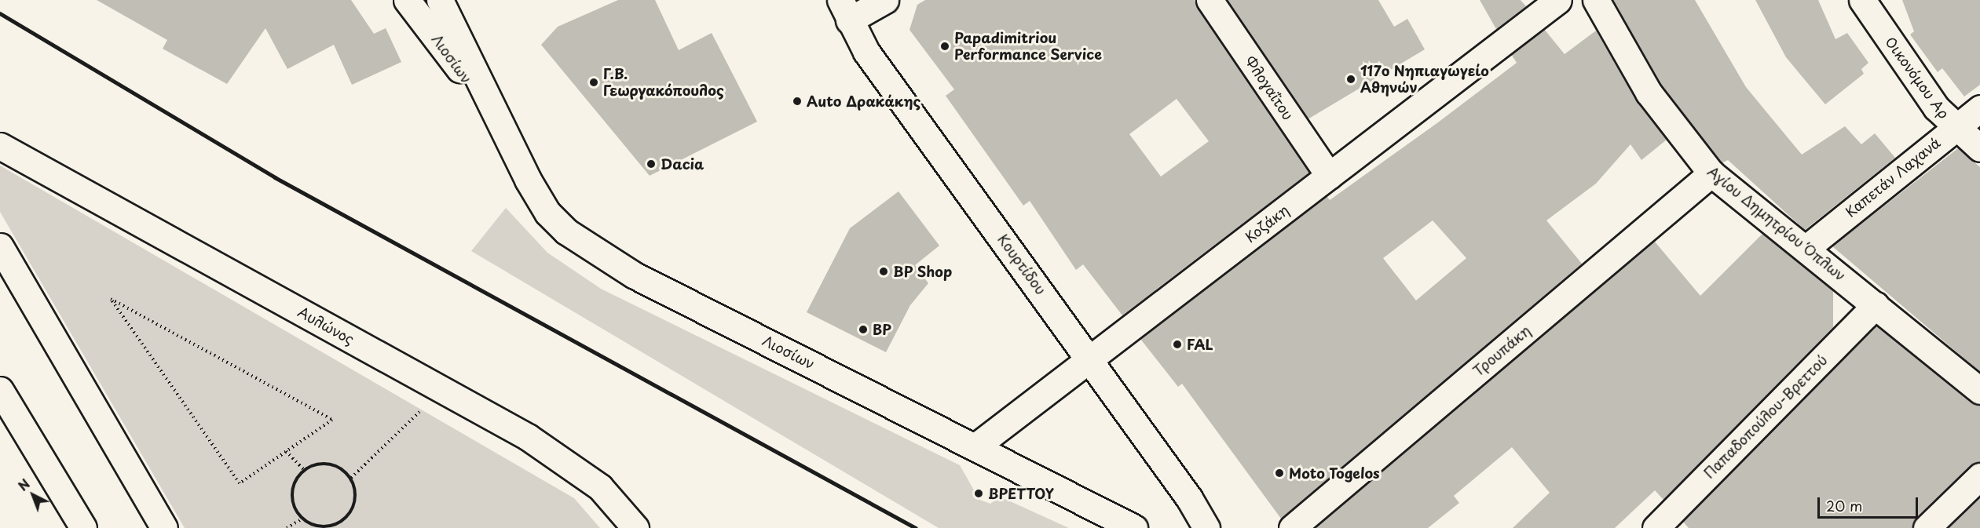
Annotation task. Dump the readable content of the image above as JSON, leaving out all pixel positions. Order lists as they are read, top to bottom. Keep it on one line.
{"streets":{"main road":["Λιοσίων","Οικονόμου Αρ","Φλογαΐτου","Καπετάν Λαχανά","Κοζάκη","Αγίου Δημητρίου Όπλων","Κουρτίδου","Αυλώνος","Τρουπάκη","Παπαδοπούλου-Βρεττού"]},"crossings":[["Λιοσίων","Κοζάκη"],["Οικονόμου Αρ","Καπετάν Λαχανά"],["Φλογαΐτου","Κοζάκη"],["Καπετάν Λαχανά","Αγίου Δημητρίου Όπλων"],["Κοζάκη","Κουρτίδου"],["Αγίου Δημητρίου Όπλων","Τρουπάκη"],["Αγίου Δημητρίου Όπλων","Παπαδοπούλου-Βρεττού"]],"places":["Papadimitriou Performance Service","117ο Νηπιαγωγείο Αθηνών","Γ.Β. Γεωργακόπουλος","Auto Δρακάκης","Dacia","BP Shop","BP","FAL","Moto Togelos","ΒΡΕΤΤΟΥ"],"scale_bar":"20 m","north":"top left"}
